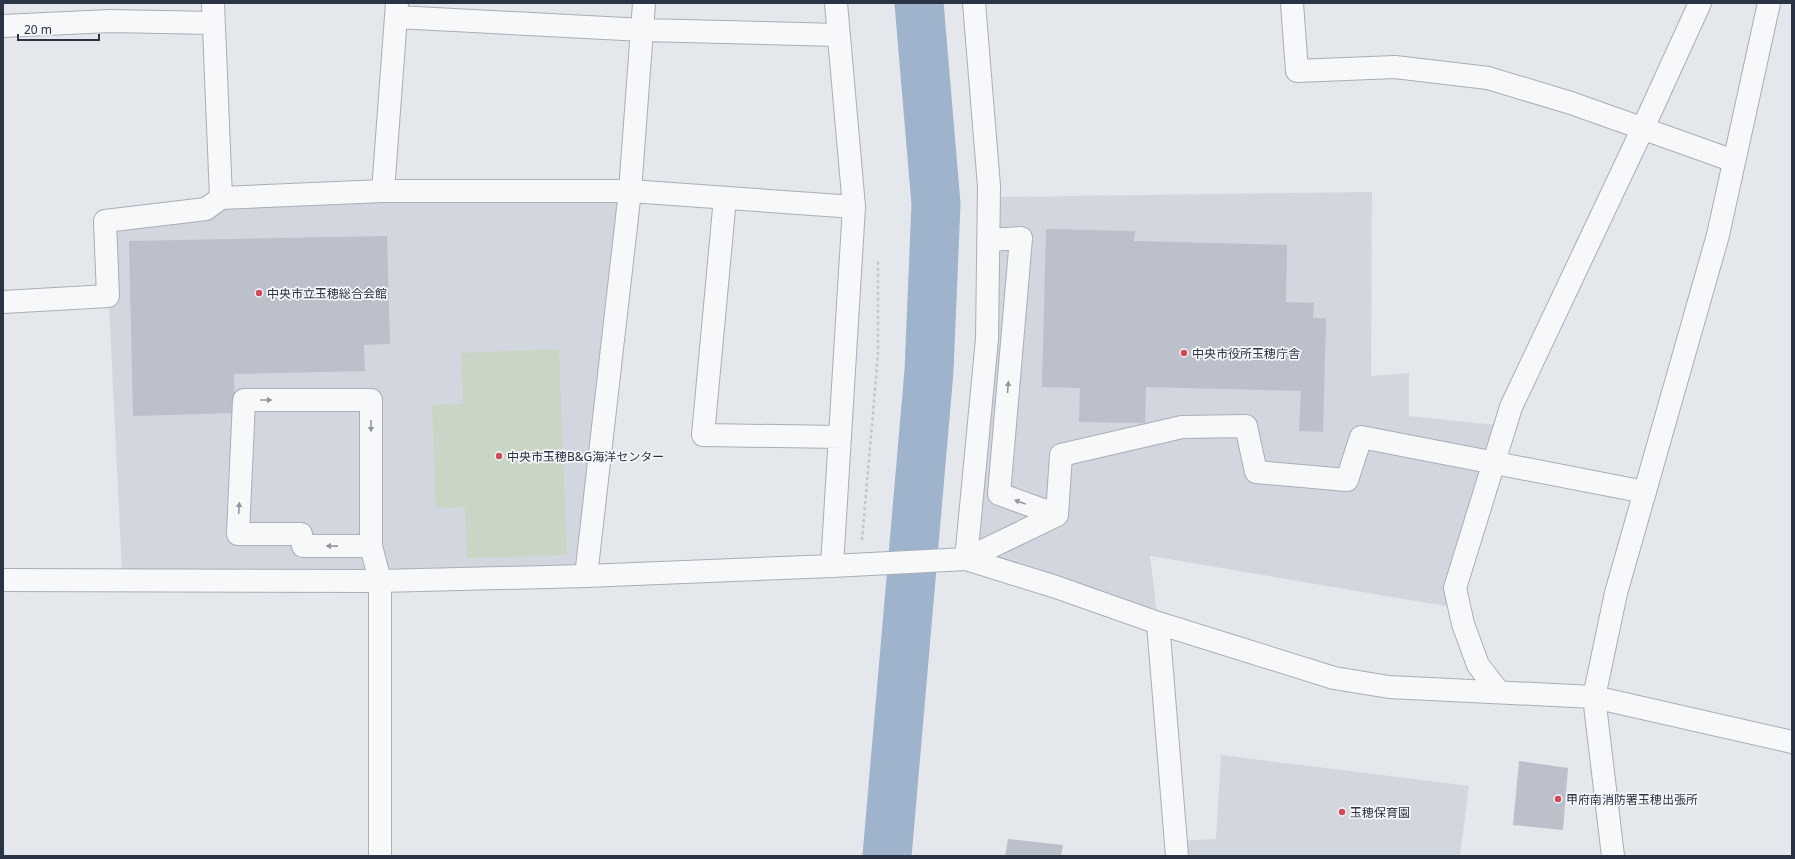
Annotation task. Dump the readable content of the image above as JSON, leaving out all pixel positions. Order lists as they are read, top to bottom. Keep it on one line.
{"places":["中央市立玉穂総合会館","中央市役所玉穂庁舎","中央市玉穂B&G海洋センター","甲府南消防署玉穂出張所","玉穂保育園"],"scale_bar":"20 m"}
